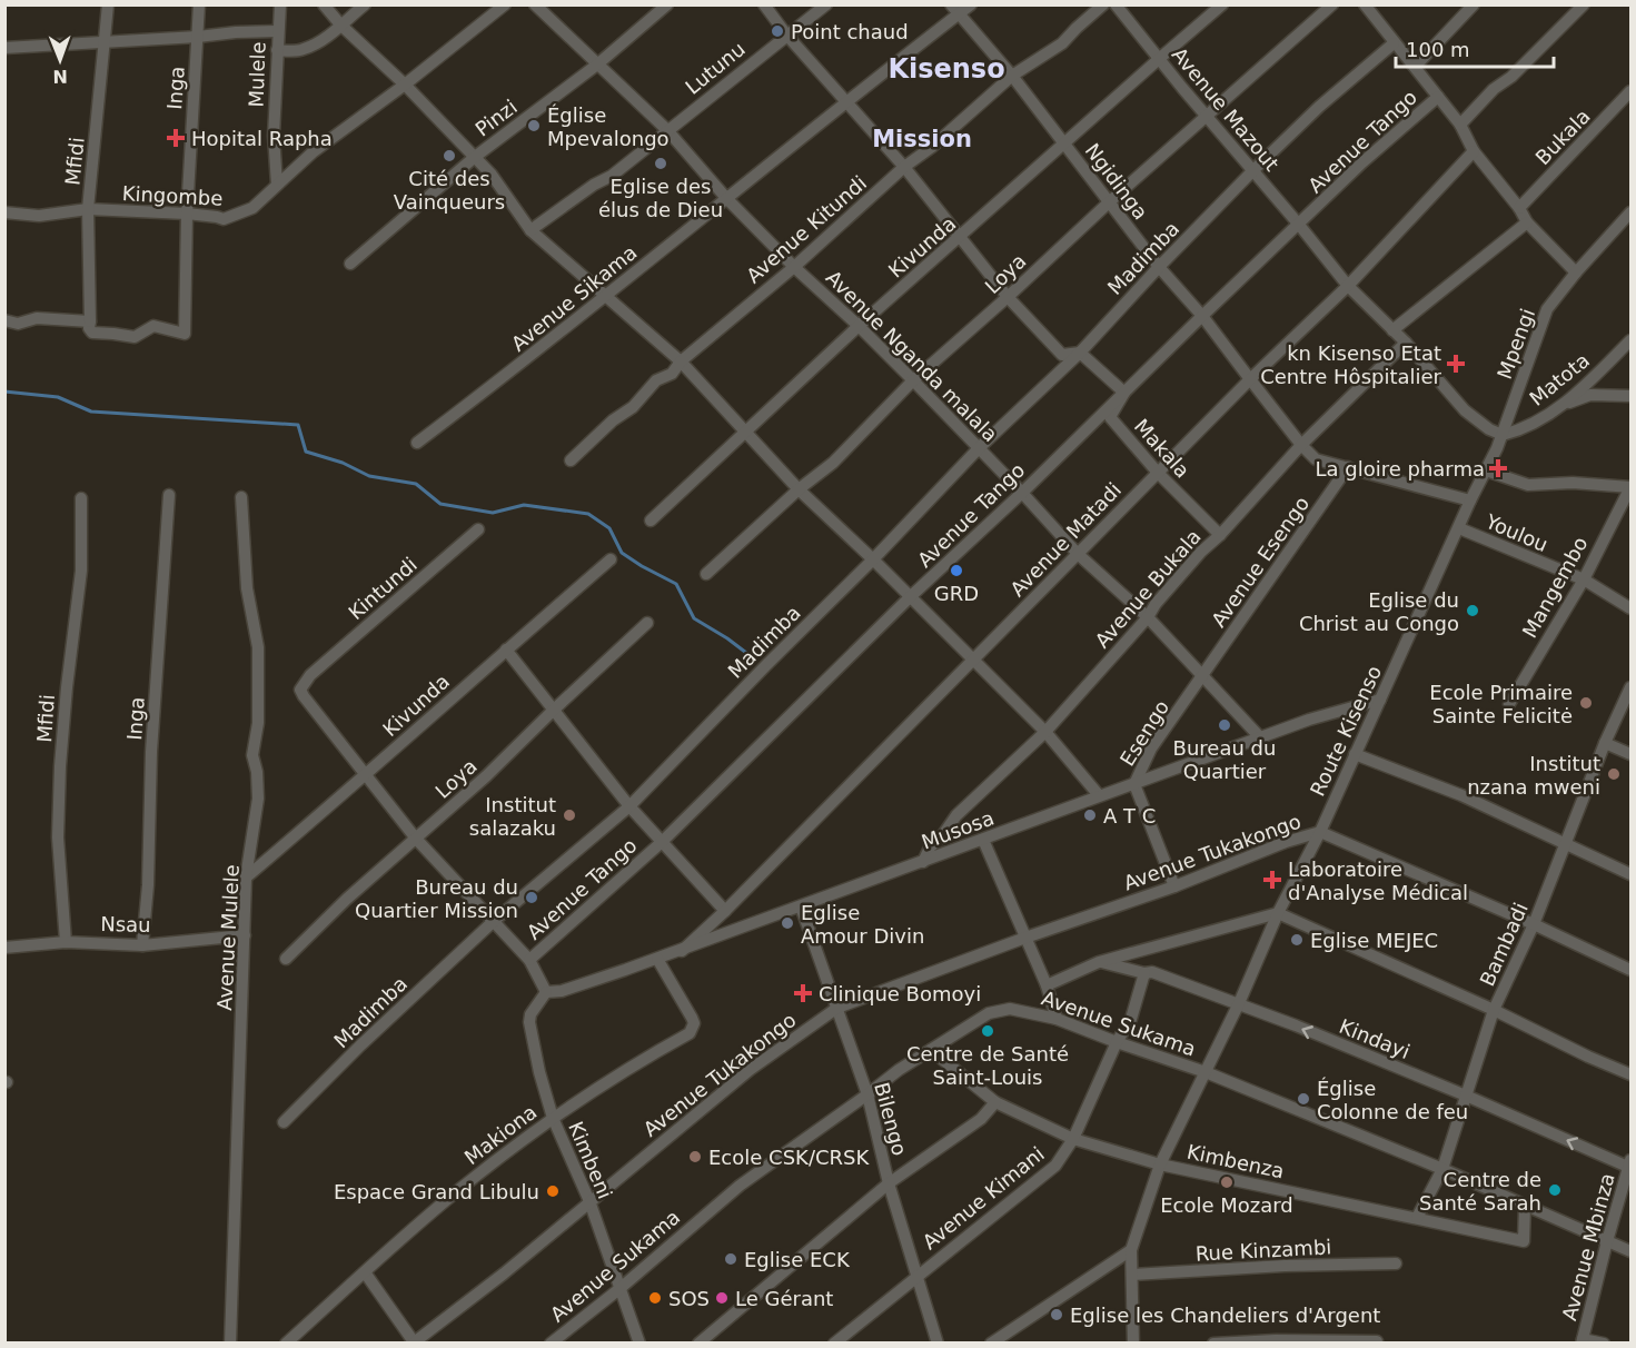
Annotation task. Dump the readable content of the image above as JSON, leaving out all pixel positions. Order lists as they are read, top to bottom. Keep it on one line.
{"streets":{"street":["Lutunu","Mulele","Inga","Avenue Mazout","Pinzi","Bukala","Avenue Tango","Mfidi","Ngidinga","Kingombe","Avenue Kitundi","Kivunda","Madimba","Loya","Avenue Sikama","Mpengi","Avenue Nganda malala","Matota","Makala","Youlou","Avenue Matadi","Avenue Esengo","Mangembo","Kintundi","Avenue Bukala","Route Kisenso","Esengo","Musosa","Avenue Tukakongo","Nsau","Avenue Mulele","Bambadi","Avenue Sukama","Kindayi","Bilengo","Makiona","Kimbeni","Kimbenza","Avenue Kimani","Avenue Mbinza","Rue Kinzambi"]},"crossings":[["Lutunu","Avenue Nganda malala"],["Mulele","Kingombe"],["Inga","Mfidi"],["Inga","Kingombe"],["Inga","Nsau"],["Avenue Mazout","Avenue Tango"],["Avenue Mazout","Kivunda"],["Avenue Mazout","Madimba"],["Avenue Mazout","Loya"],["Avenue Mazout","Mpengi"],["Avenue Mazout","Matota"],["Avenue Mazout","Avenue Matadi"],["Avenue Mazout","Avenue Bukala"],["Avenue Mazout","Route Kisenso"],["Pinzi","Avenue Nganda malala"],["Avenue Tango","Ngidinga"],["Avenue Tango","Avenue Nganda malala"],["Avenue Tango","Makala"],["Mfidi","Kingombe"],["Mfidi","Nsau"],["Ngidinga","Avenue Kitundi"],["Ngidinga","Kivunda"],["Ngidinga","Madimba"],["Ngidinga","Loya"],["Ngidinga","Avenue Sikama"],["Ngidinga","Avenue Matadi"],["Ngidinga","Avenue Esengo"],["Ngidinga","Avenue Bukala"],["Ngidinga","Route Kisenso"],["Avenue Kitundi","Avenue Nganda malala"],["Kivunda","Avenue Nganda malala"],["Kivunda","Kintundi"],["Kivunda","Avenue Mulele"],["Madimba","Avenue Nganda malala"],["Loya","Avenue Nganda malala"],["Avenue Sikama","Avenue Nganda malala"],["Mpengi","Matota"],["Mpengi","Route Kisenso"],["Avenue Nganda malala","Avenue Matadi"],["Avenue Nganda malala","Avenue Esengo"],["Avenue Nganda malala","Avenue Bukala"],["Avenue Nganda malala","Esengo"],["Avenue Nganda malala","Musosa"],["Matota","Route Kisenso"],["Makala","Avenue Matadi"],["Makala","Avenue Bukala"],["Youlou","Mangembo"],["Youlou","Route Kisenso"],["Avenue Matadi","Musosa"],["Avenue Esengo","Esengo"],["Avenue Bukala","Musosa"],["Route Kisenso","Musosa"],["Route Kisenso","Avenue Tukakongo"],["Route Kisenso","Avenue Sukama"],["Route Kisenso","Kindayi"],["Route Kisenso","Kimbenza"],["Route Kisenso","Rue Kinzambi"],["Esengo","Musosa"],["Esengo","Avenue Tukakongo"],["Musosa","Bilengo"],["Musosa","Makiona"],["Musosa","Kimbeni"],["Avenue Tukakongo","Bilengo"],["Avenue Tukakongo","Kimbeni"],["Nsau","Avenue Mulele"],["Bambadi","Avenue Sukama"],["Bambadi","Kindayi"],["Bambadi","Kimbenza"],["Avenue Sukama","Bilengo"],["Avenue Sukama","Kimbeni"],["Avenue Sukama","Kimbenza"],["Avenue Sukama","Avenue Kimani"],["Avenue Sukama","Avenue Mbinza"],["Kindayi","Avenue Kimani"],["Kindayi","Avenue Mbinza"],["Bilengo","Avenue Kimani"],["Makiona","Kimbeni"],["Kimbenza","Avenue Kimani"]],"districts":["Kisenso","Mission"],"places":{"other":["Point chaud","Église Mpevalongo","Cité des Vainqueurs","Eglise des élus de Dieu","GRD","Eglise du Christ au Congo","Ecole Primaire Sainte Felicitė","Bureau du Quartier","Institut nzana mweni","Institut salazaku","A T C","Bureau du Quartier Mission","Eglise Amour Divin","Eglise MEJEC","Centre de Santé Saint-Louis","Église Colonne de feu","Ecole CSK/CRSK","Ecole Mozard","Centre de Santé Sarah","Espace Grand Libulu","Eglise ECK","SOS","Le Gérant","Eglise les Chandeliers d'Argent"],"health":["Hopital Rapha","kn Kisenso Etat Centre Hôspitalier","La gloire pharma","Laboratoire d'Analyse Médical","Clinique Bomoyi"]},"scale_bar":"100 m","north":"bottom"}
